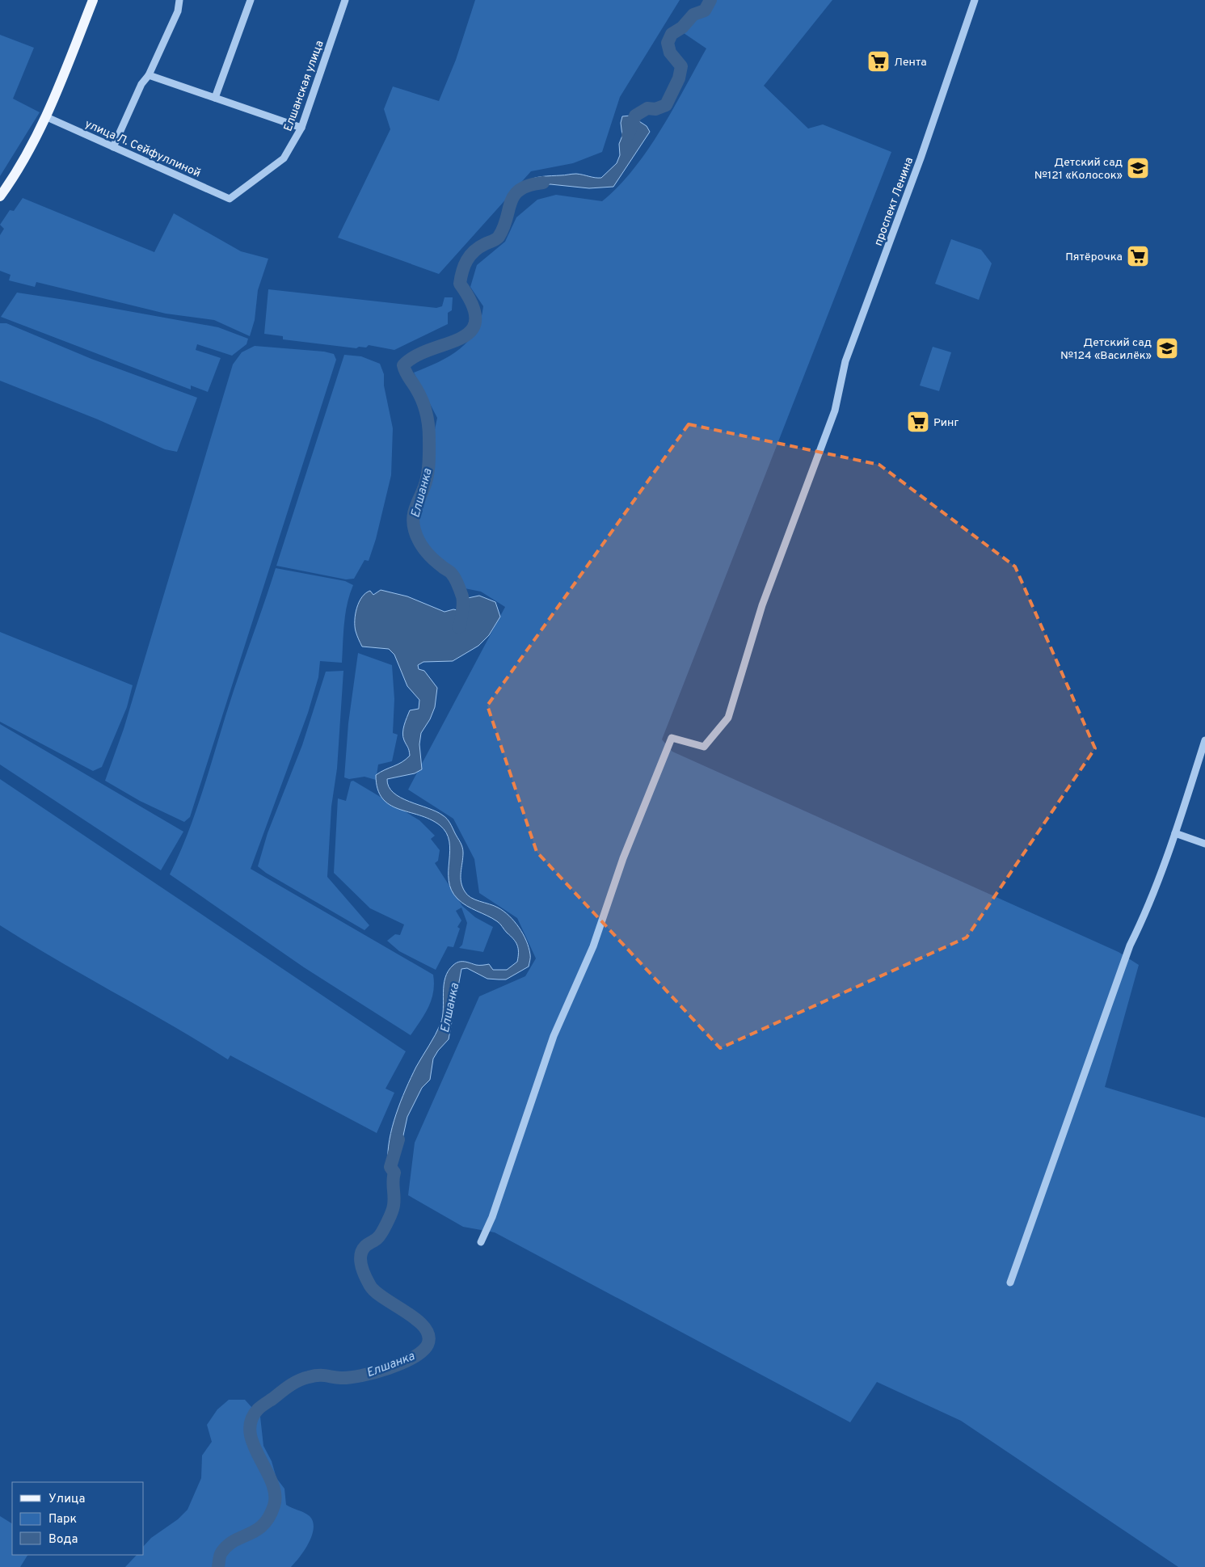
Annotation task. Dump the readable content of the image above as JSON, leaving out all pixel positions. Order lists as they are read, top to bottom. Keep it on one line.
{"streets":{"street":["Елшанская улица","улица Л. Сейфуллиной","проспект Ленина"]},"crossings":[["Елшанская улица","улица Л. Сейфуллиной"]],"water":["Елшанка"],"places":{"supermarket":["Лента","Пятёрочка","Ринг"],"school or university":["Детский сад №121 «Колосок»","Детский сад №124 «Василёк»"]},"legend":["Улица","Парк","Вода"]}
